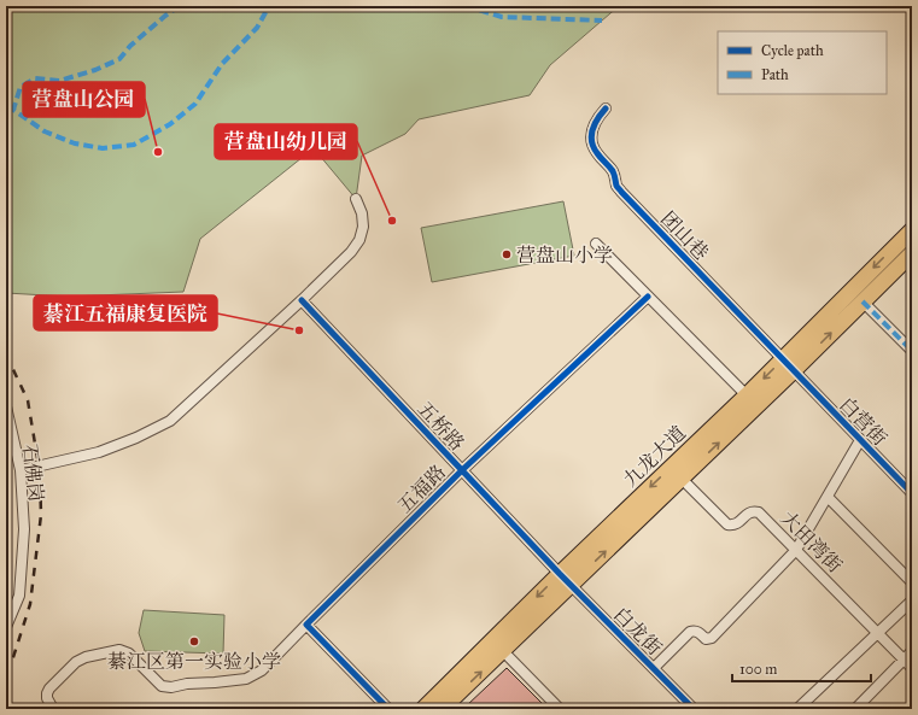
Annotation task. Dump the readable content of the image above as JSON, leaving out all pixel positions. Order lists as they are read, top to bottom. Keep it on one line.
{"streets":{"main road":["九龙大道"],"street":["团山巷","白营街","五桥路","石佛岗","五福路","大田湾街","白龙街"]},"crossings":[["团山巷","白营街"],["团山巷","九龙大道"],["白营街","九龙大道"],["五桥路","九龙大道"],["五桥路","五福路"],["五桥路","白龙街"],["九龙大道","大田湾街"],["九龙大道","白龙街"]],"places":["营盘山公园","营盘山幼儿园","营盘山小学","綦江五福康复医院","綦江区第一实验小学"],"legend":["Cycle path","Path"],"scale_bar":"100 m"}
